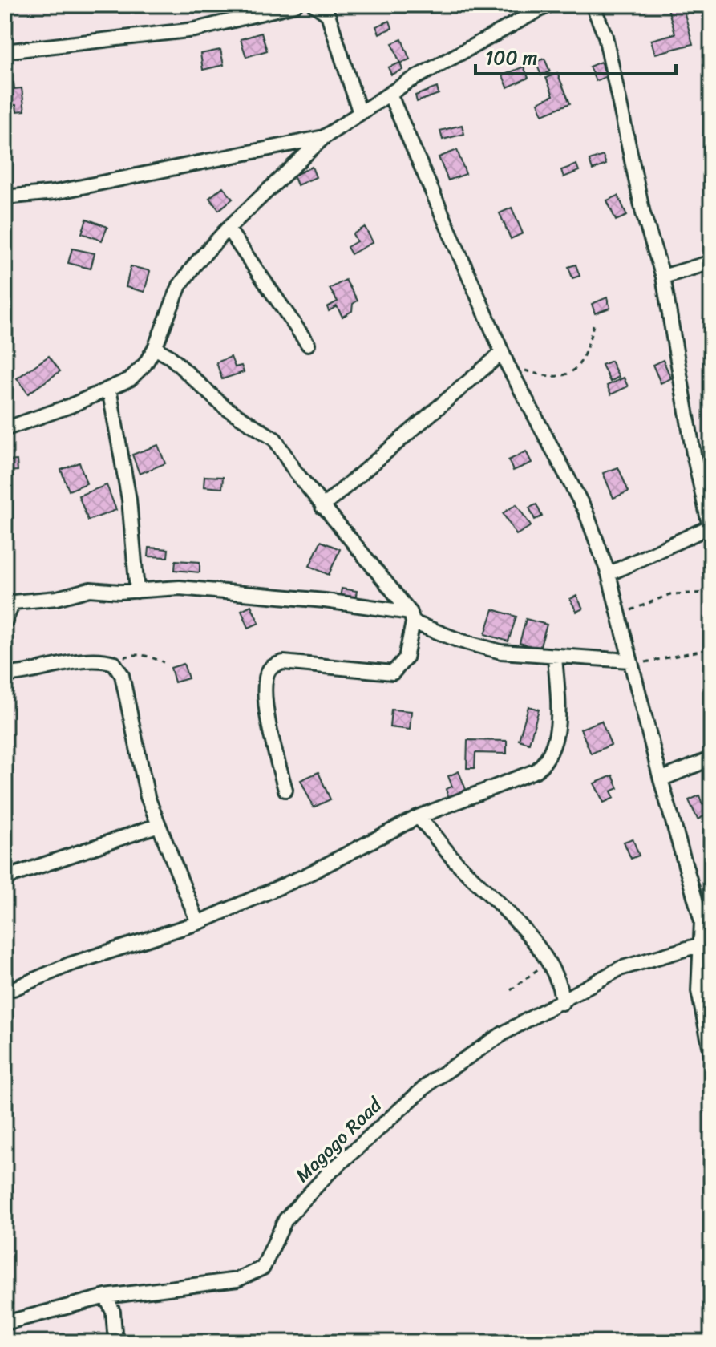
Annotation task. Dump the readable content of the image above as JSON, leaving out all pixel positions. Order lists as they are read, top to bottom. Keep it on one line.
{"streets":{"street":["Magogo Road"]},"scale_bar":"100 m"}
